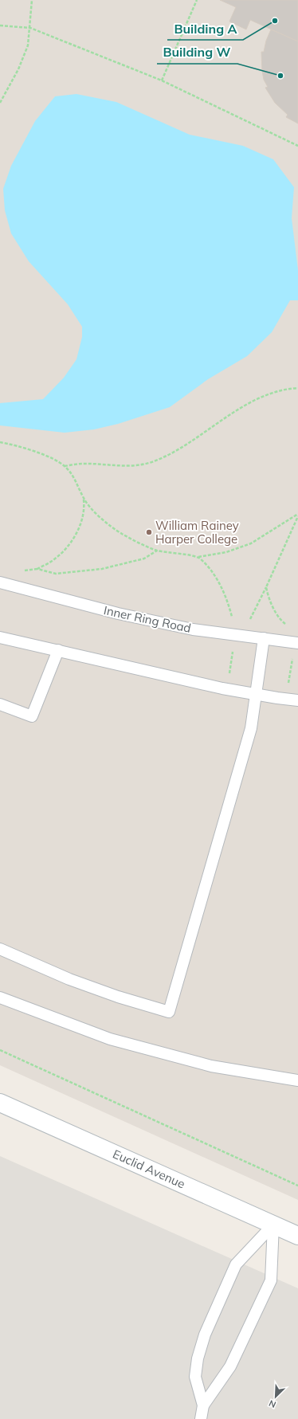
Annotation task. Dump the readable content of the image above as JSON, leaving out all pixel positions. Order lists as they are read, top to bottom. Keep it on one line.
{"streets":{"main road":["Euclid Avenue"],"lane":["Inner Ring Road"]},"places":["Building A","Building W","William Rainey Harper College"],"north":"bottom left"}
